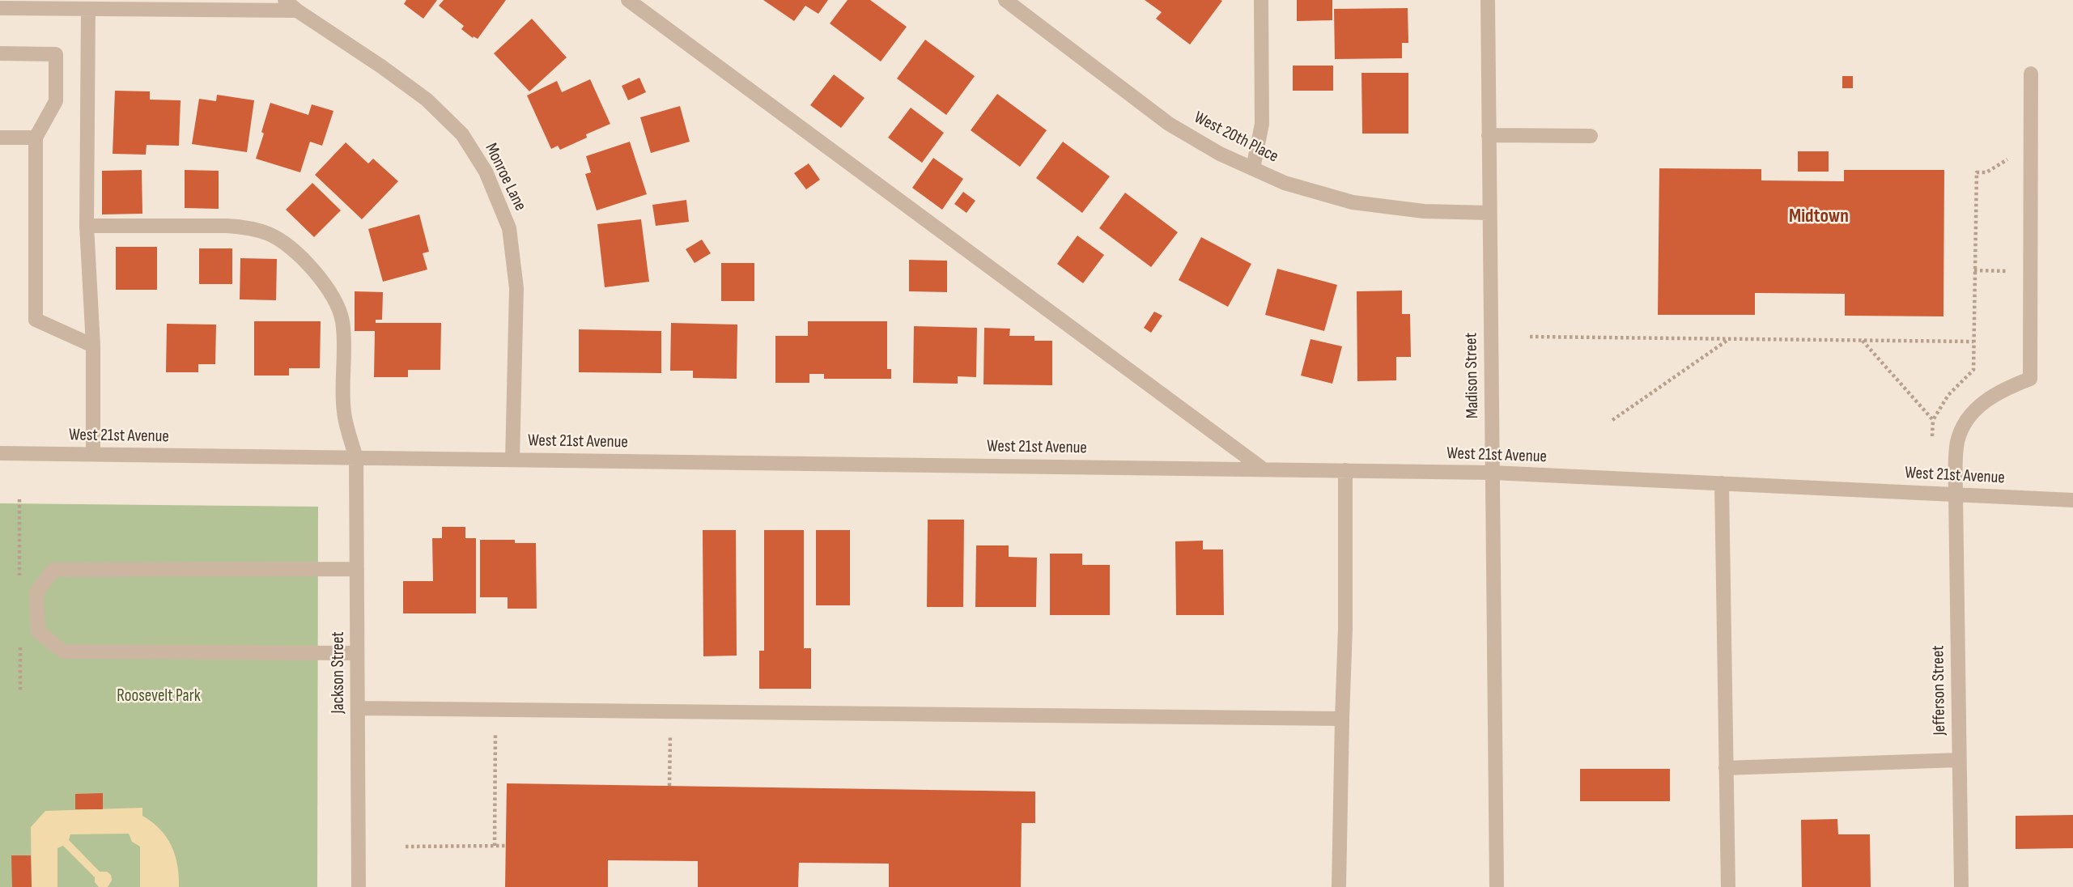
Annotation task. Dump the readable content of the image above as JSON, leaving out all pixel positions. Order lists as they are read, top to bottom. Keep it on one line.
{"streets":{"street":["West 20th Place","Monroe Lane","Madison Street","West 21st Avenue","Jackson Street","Jefferson Street"]},"crossings":[["West 20th Place","Madison Street"],["Monroe Lane","West 21st Avenue"],["Madison Street","West 21st Avenue"],["West 21st Avenue","Jackson Street"],["West 21st Avenue","Jefferson Street"]],"districts":["Midtown"],"parks":["Roosevelt Park"]}
